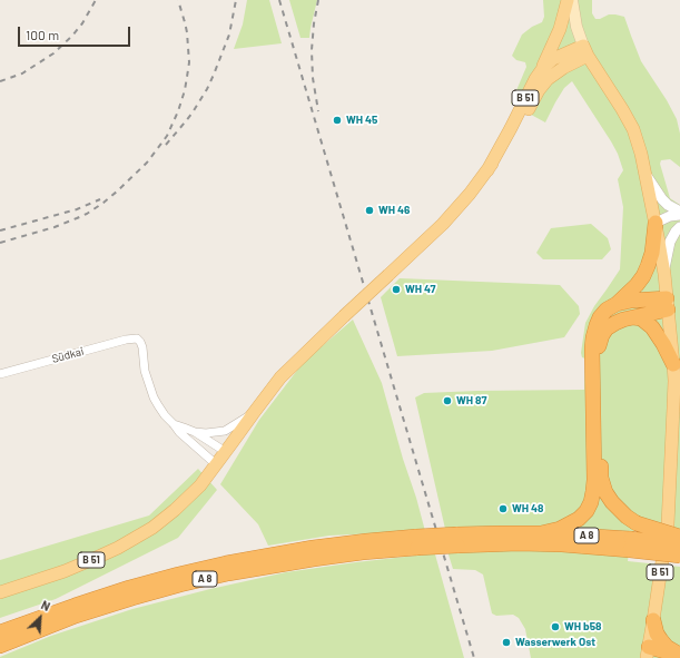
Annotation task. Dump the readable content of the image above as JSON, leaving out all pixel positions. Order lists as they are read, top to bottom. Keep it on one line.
{"streets":{"highway":["A 8"],"main road":["B 51"],"street":["Südkai"]},"places":["WH 45","WH 46","WH 47","WH 87","WH 48","WH b58","Wasserwerk Ost"],"scale_bar":"100 m","north":"top right"}
